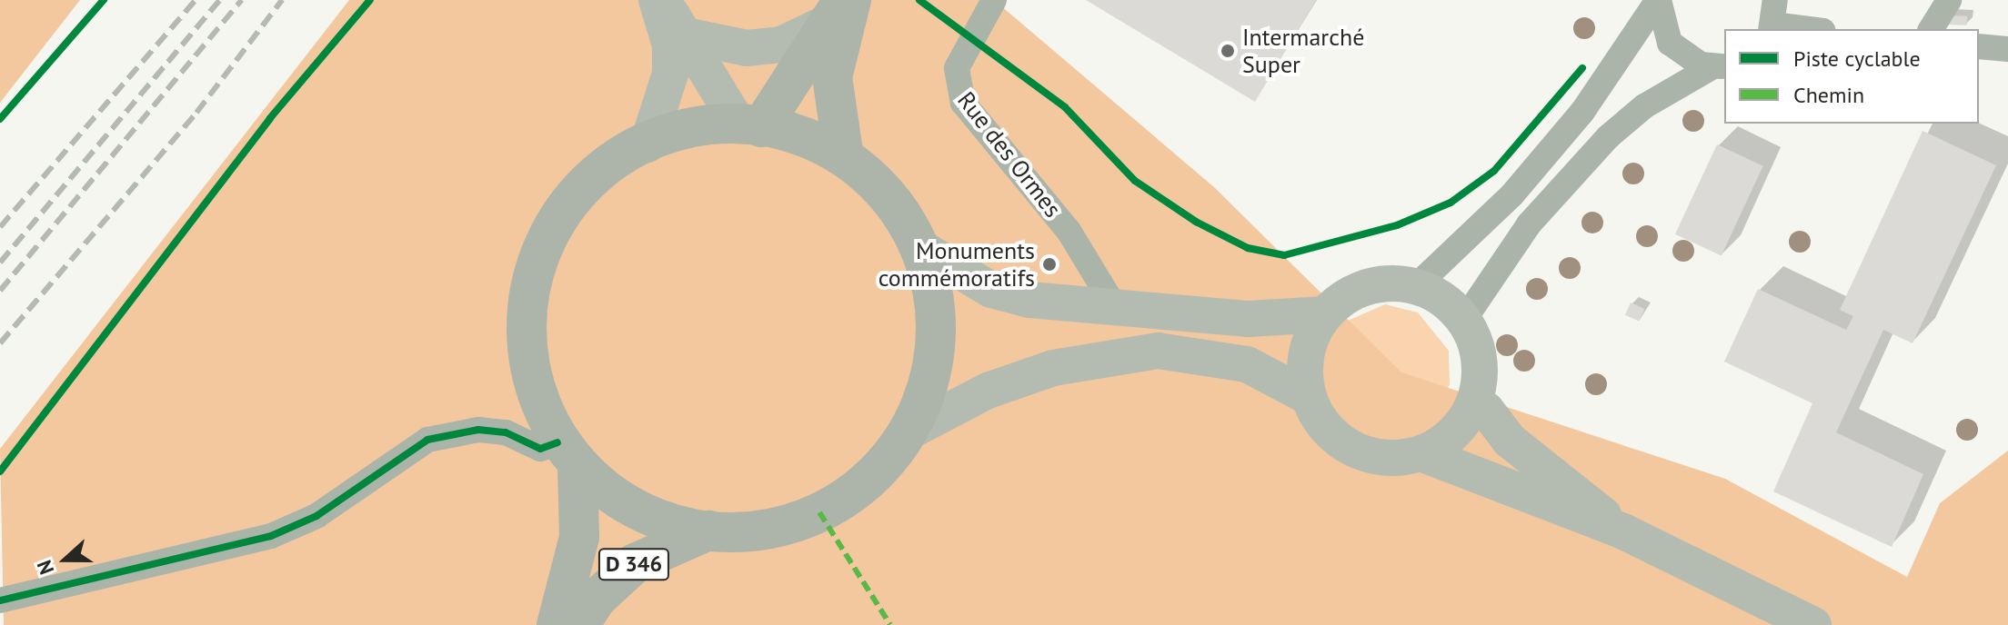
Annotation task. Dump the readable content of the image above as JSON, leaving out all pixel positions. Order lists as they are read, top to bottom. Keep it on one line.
{"streets":{"main road":["D 346"],"street":["Rue des Ormes"]},"places":["Intermarché Super","Monuments commémoratifs"],"legend":["Piste cyclable","Chemin"],"north":"left"}
